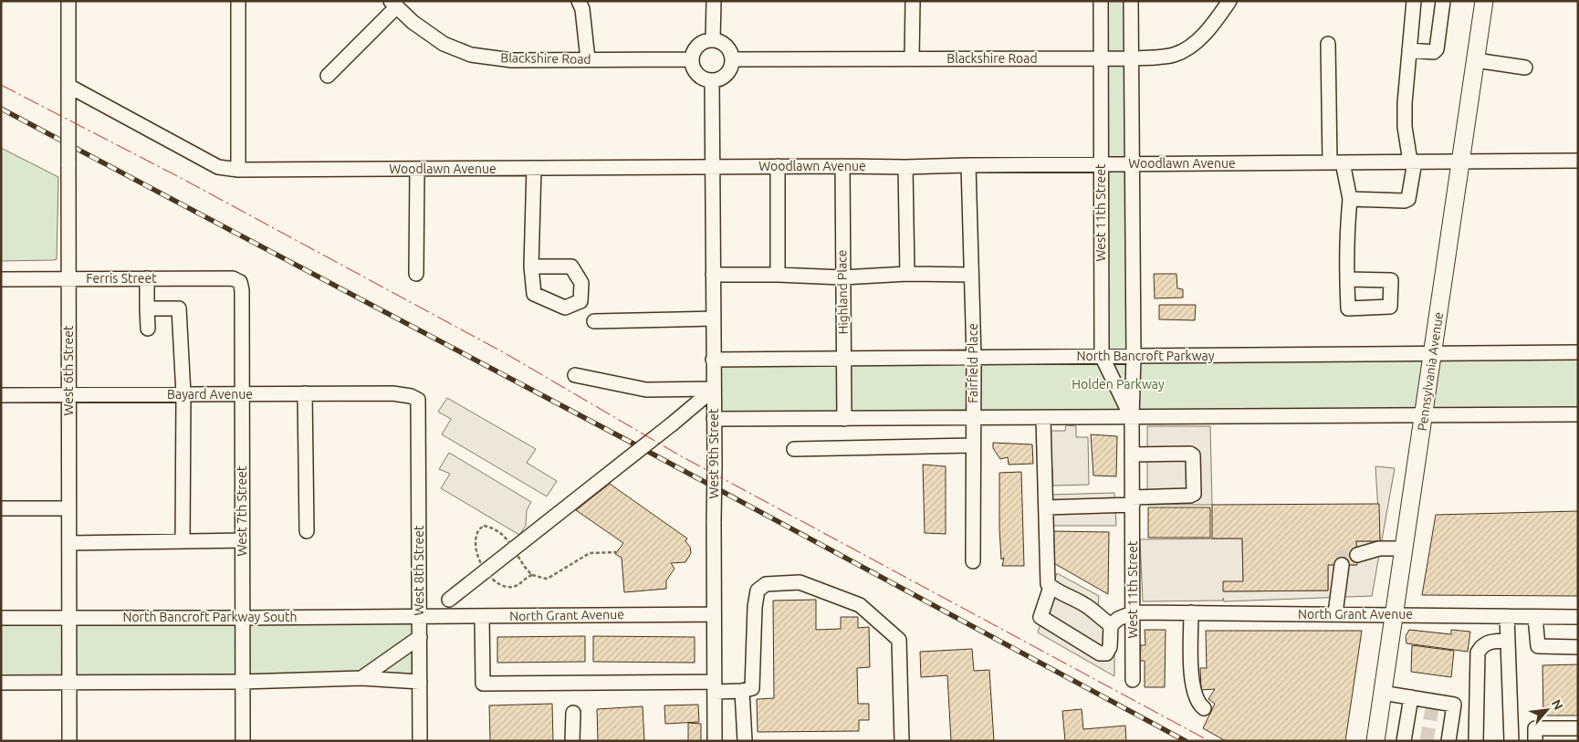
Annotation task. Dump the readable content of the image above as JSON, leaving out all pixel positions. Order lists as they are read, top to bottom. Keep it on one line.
{"streets":{"main road":["Pennsylvania Avenue"],"street":["Blackshire Road","Woodlawn Avenue","West 11th Street","Ferris Street","Highland Place","North Bancroft Parkway","Fairfield Place","West 6th Street","Bayard Avenue","West 9th Street","West 7th Street","West 8th Street","North Grant Avenue","North Bancroft Parkway South"]},"crossings":[["Blackshire Road","West 11th Street"],["Blackshire Road","West 9th Street"],["Woodlawn Avenue","West 11th Street"],["Woodlawn Avenue","Highland Place"],["Woodlawn Avenue","Fairfield Place"],["Woodlawn Avenue","West 6th Street"],["Woodlawn Avenue","Pennsylvania Avenue"],["Woodlawn Avenue","West 9th Street"],["West 11th Street","North Bancroft Parkway"],["West 11th Street","North Grant Avenue"],["Ferris Street","West 6th Street"],["Ferris Street","West 7th Street"],["Highland Place","North Bancroft Parkway"],["North Bancroft Parkway","Fairfield Place"],["North Bancroft Parkway","Pennsylvania Avenue"],["North Bancroft Parkway","West 9th Street"],["West 6th Street","Bayard Avenue"],["West 6th Street","North Bancroft Parkway South"],["Pennsylvania Avenue","North Grant Avenue"],["Bayard Avenue","West 7th Street"],["Bayard Avenue","West 8th Street"],["West 9th Street","North Grant Avenue"],["West 7th Street","North Bancroft Parkway South"],["West 8th Street","North Grant Avenue"],["West 8th Street","North Bancroft Parkway South"],["North Grant Avenue","North Bancroft Parkway South"]],"parks":["Holden Parkway"],"north":"top right"}
